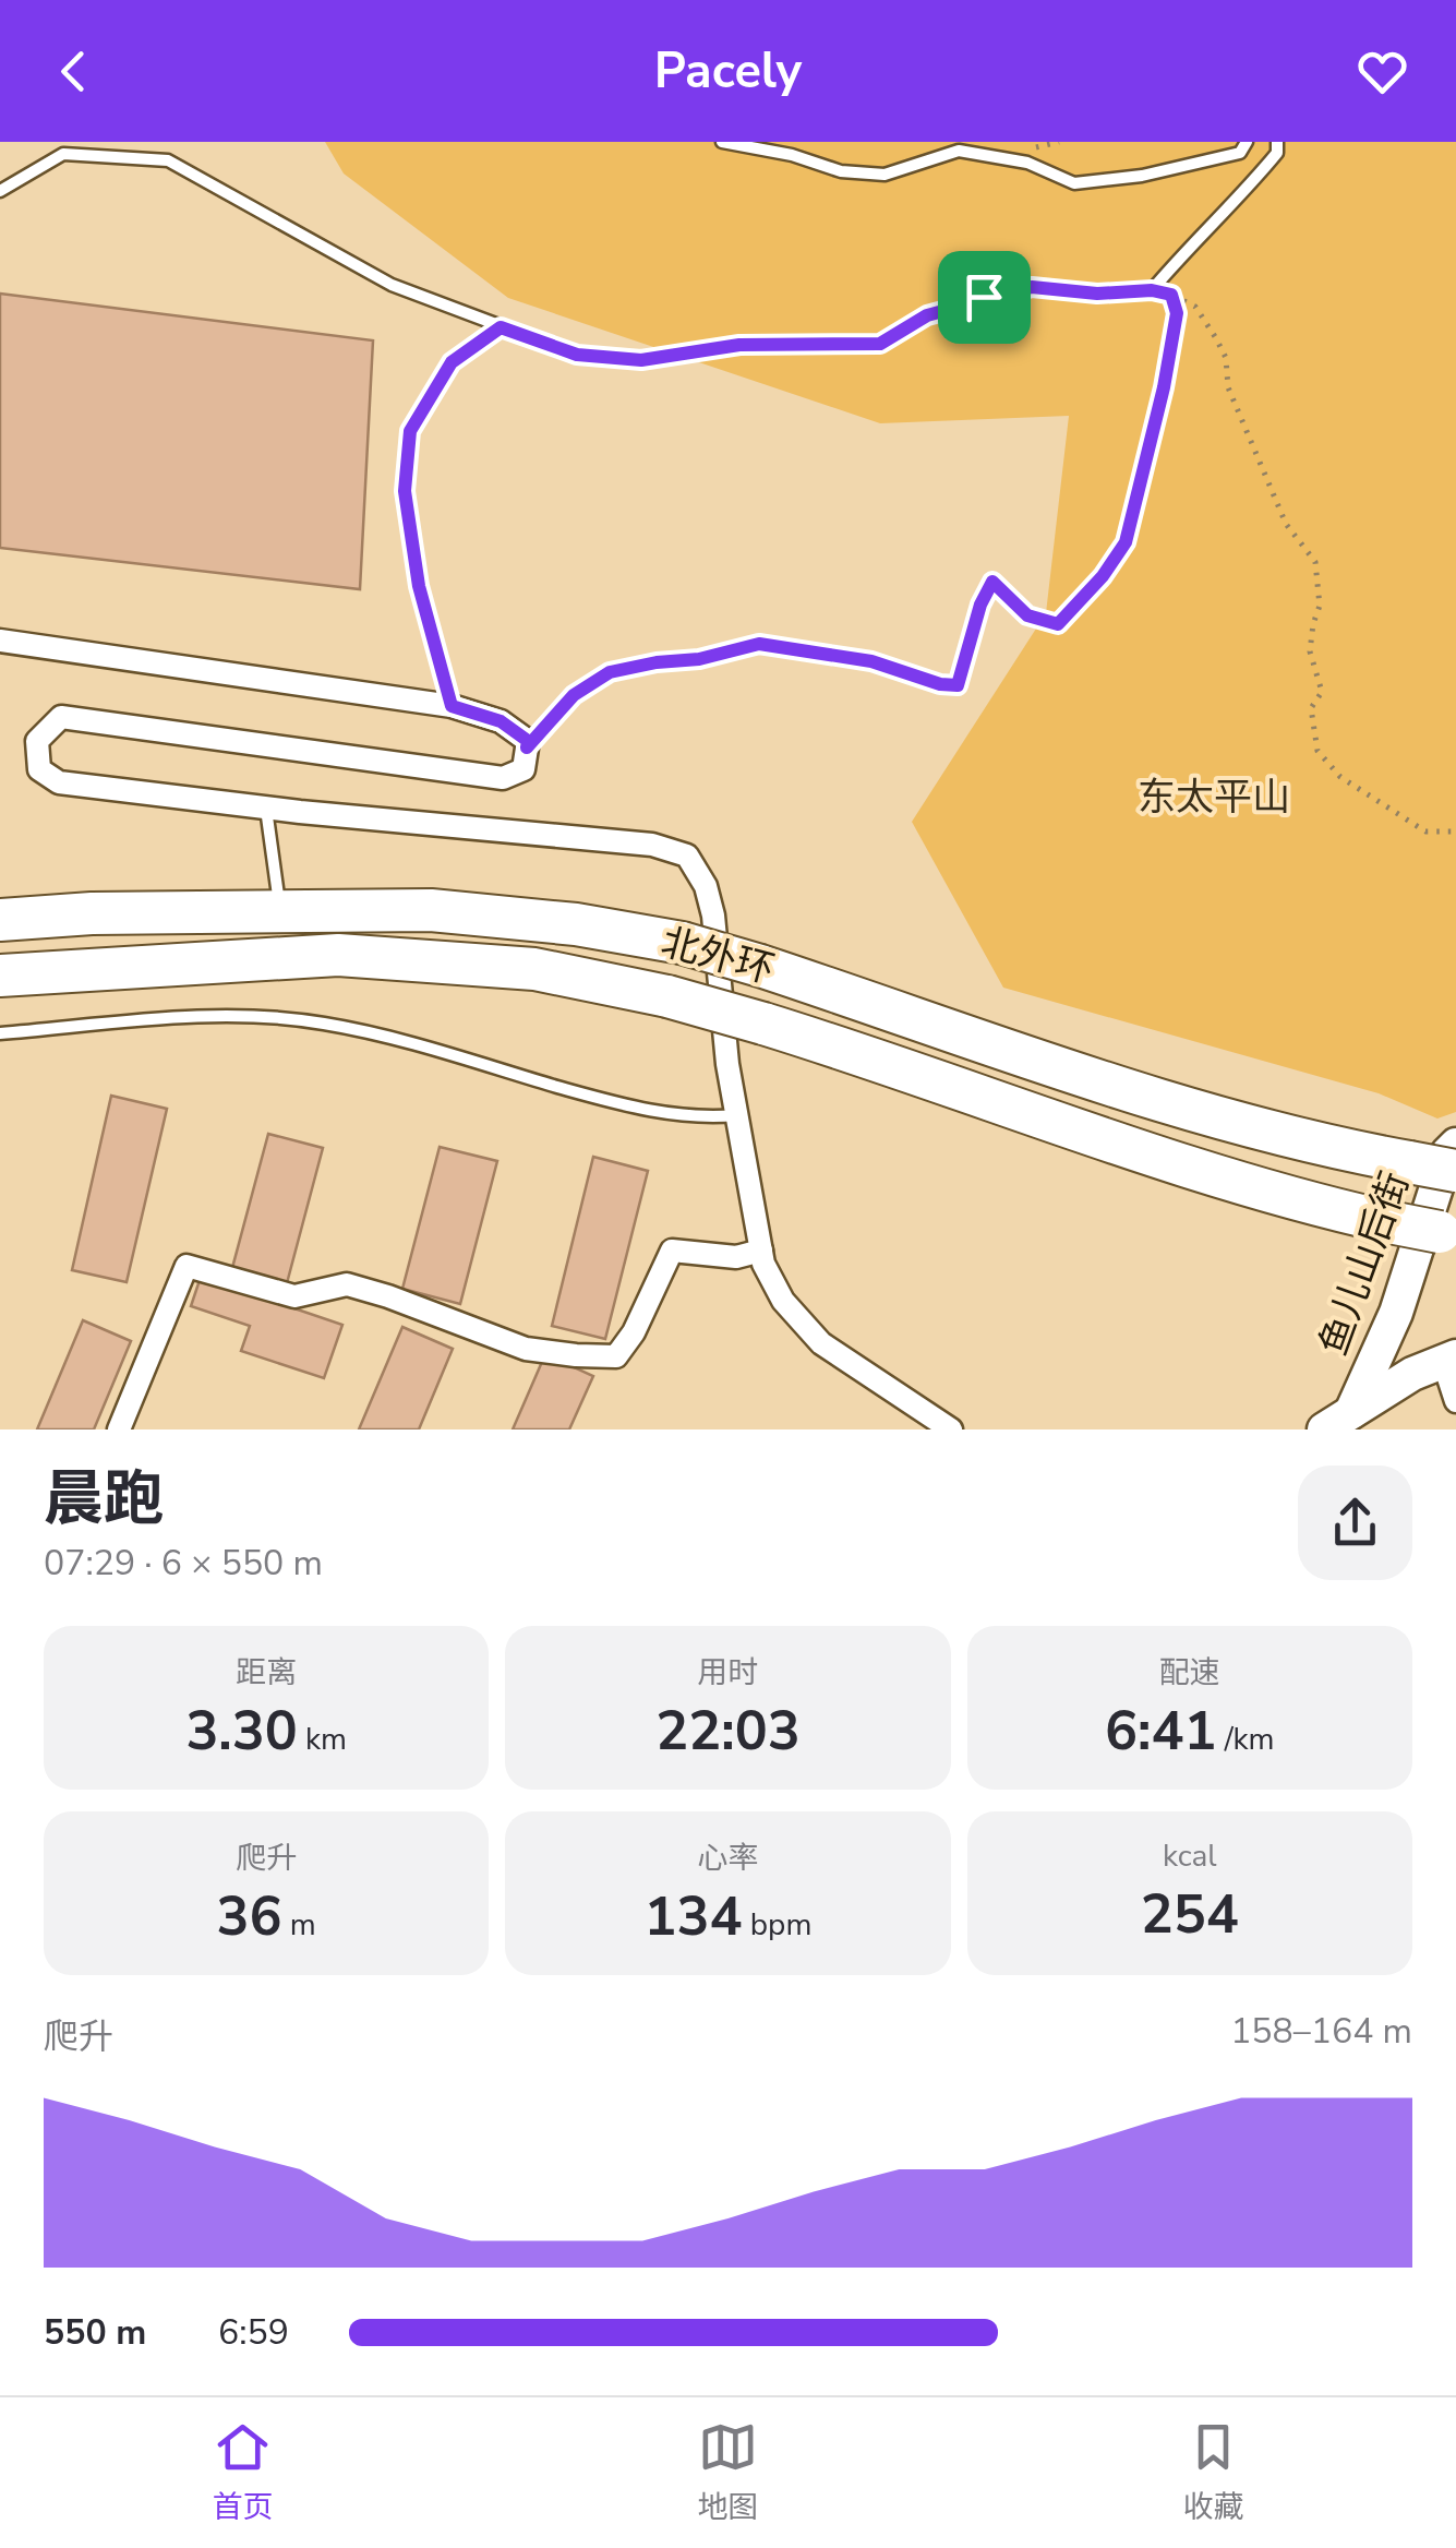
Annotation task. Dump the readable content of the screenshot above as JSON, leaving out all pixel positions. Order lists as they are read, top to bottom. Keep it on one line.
{"streets":{"highway":["北外环"],"street":["鱼儿山后街"]},"parks":["东太平山"],"page":{"header":"Pacely","heading":["晨跑","07:29 · 6 × 550 m"],"stats":[["距离","3.30 km"],["用时","22:03"],["配速","6:41 /km"],["爬升","36 m"],["心率","134 bpm"],["kcal","254"]],"chart":["爬升","158–164 m"],"list":[{"name":"550 m","note":"6:59"}],"tabs":["首页","地图","收藏"]}}
